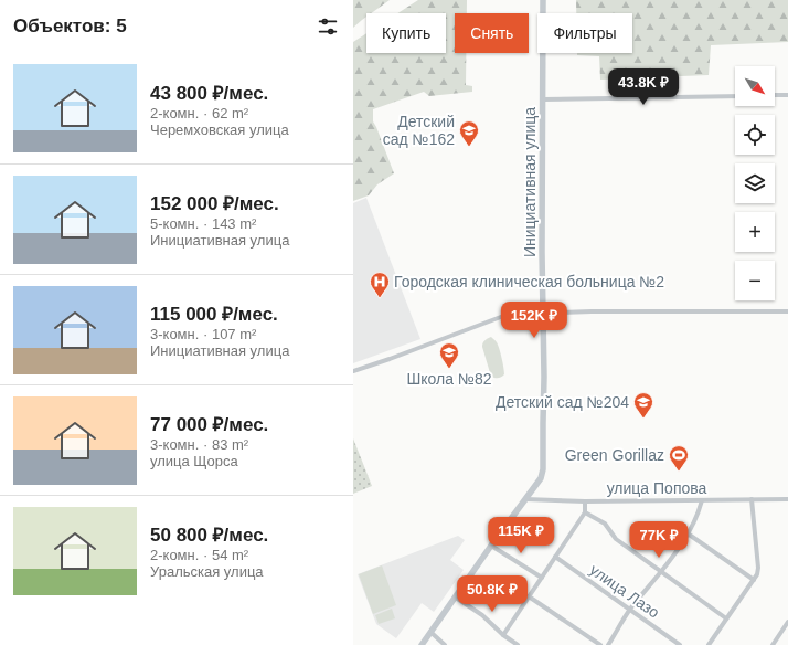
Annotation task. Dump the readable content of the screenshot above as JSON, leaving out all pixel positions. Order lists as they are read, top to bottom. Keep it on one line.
{"streets":{"main road":["Инициативная улица"],"street":["улица Попова","улица Лазо"]},"crossings":[["Инициативная улица","улица Попова"]],"places":{"school or university":["Детский сад №162","Школа №82","Детский сад №204"],"hospital":["Городская клиническая больница №2"],"sports":["Green Gorillaz"]},"north":"bottom right","page":{"heading":"Объектов: 5","chip":["Купить","Снять","Фильтры"],"list":[{"name":"43 800 ₽/мес.","note":"2-комн. · 62 m² · Черемховская улица"},{"name":"152 000 ₽/мес.","note":"5-комн. · 143 m² · Инициативная улица"},{"name":"115 000 ₽/мес.","note":"3-комн. · 107 m² · Инициативная улица"},{"name":"77 000 ₽/мес.","note":"3-комн. · 83 m² · улица Щорса"},{"name":"50 800 ₽/мес.","note":"2-комн. · 54 m² · Уральская улица"}],"map_buttons":["+","−"],"price":["43.8K ₽","152K ₽","115K ₽","77K ₽","50.8K ₽"]}}
